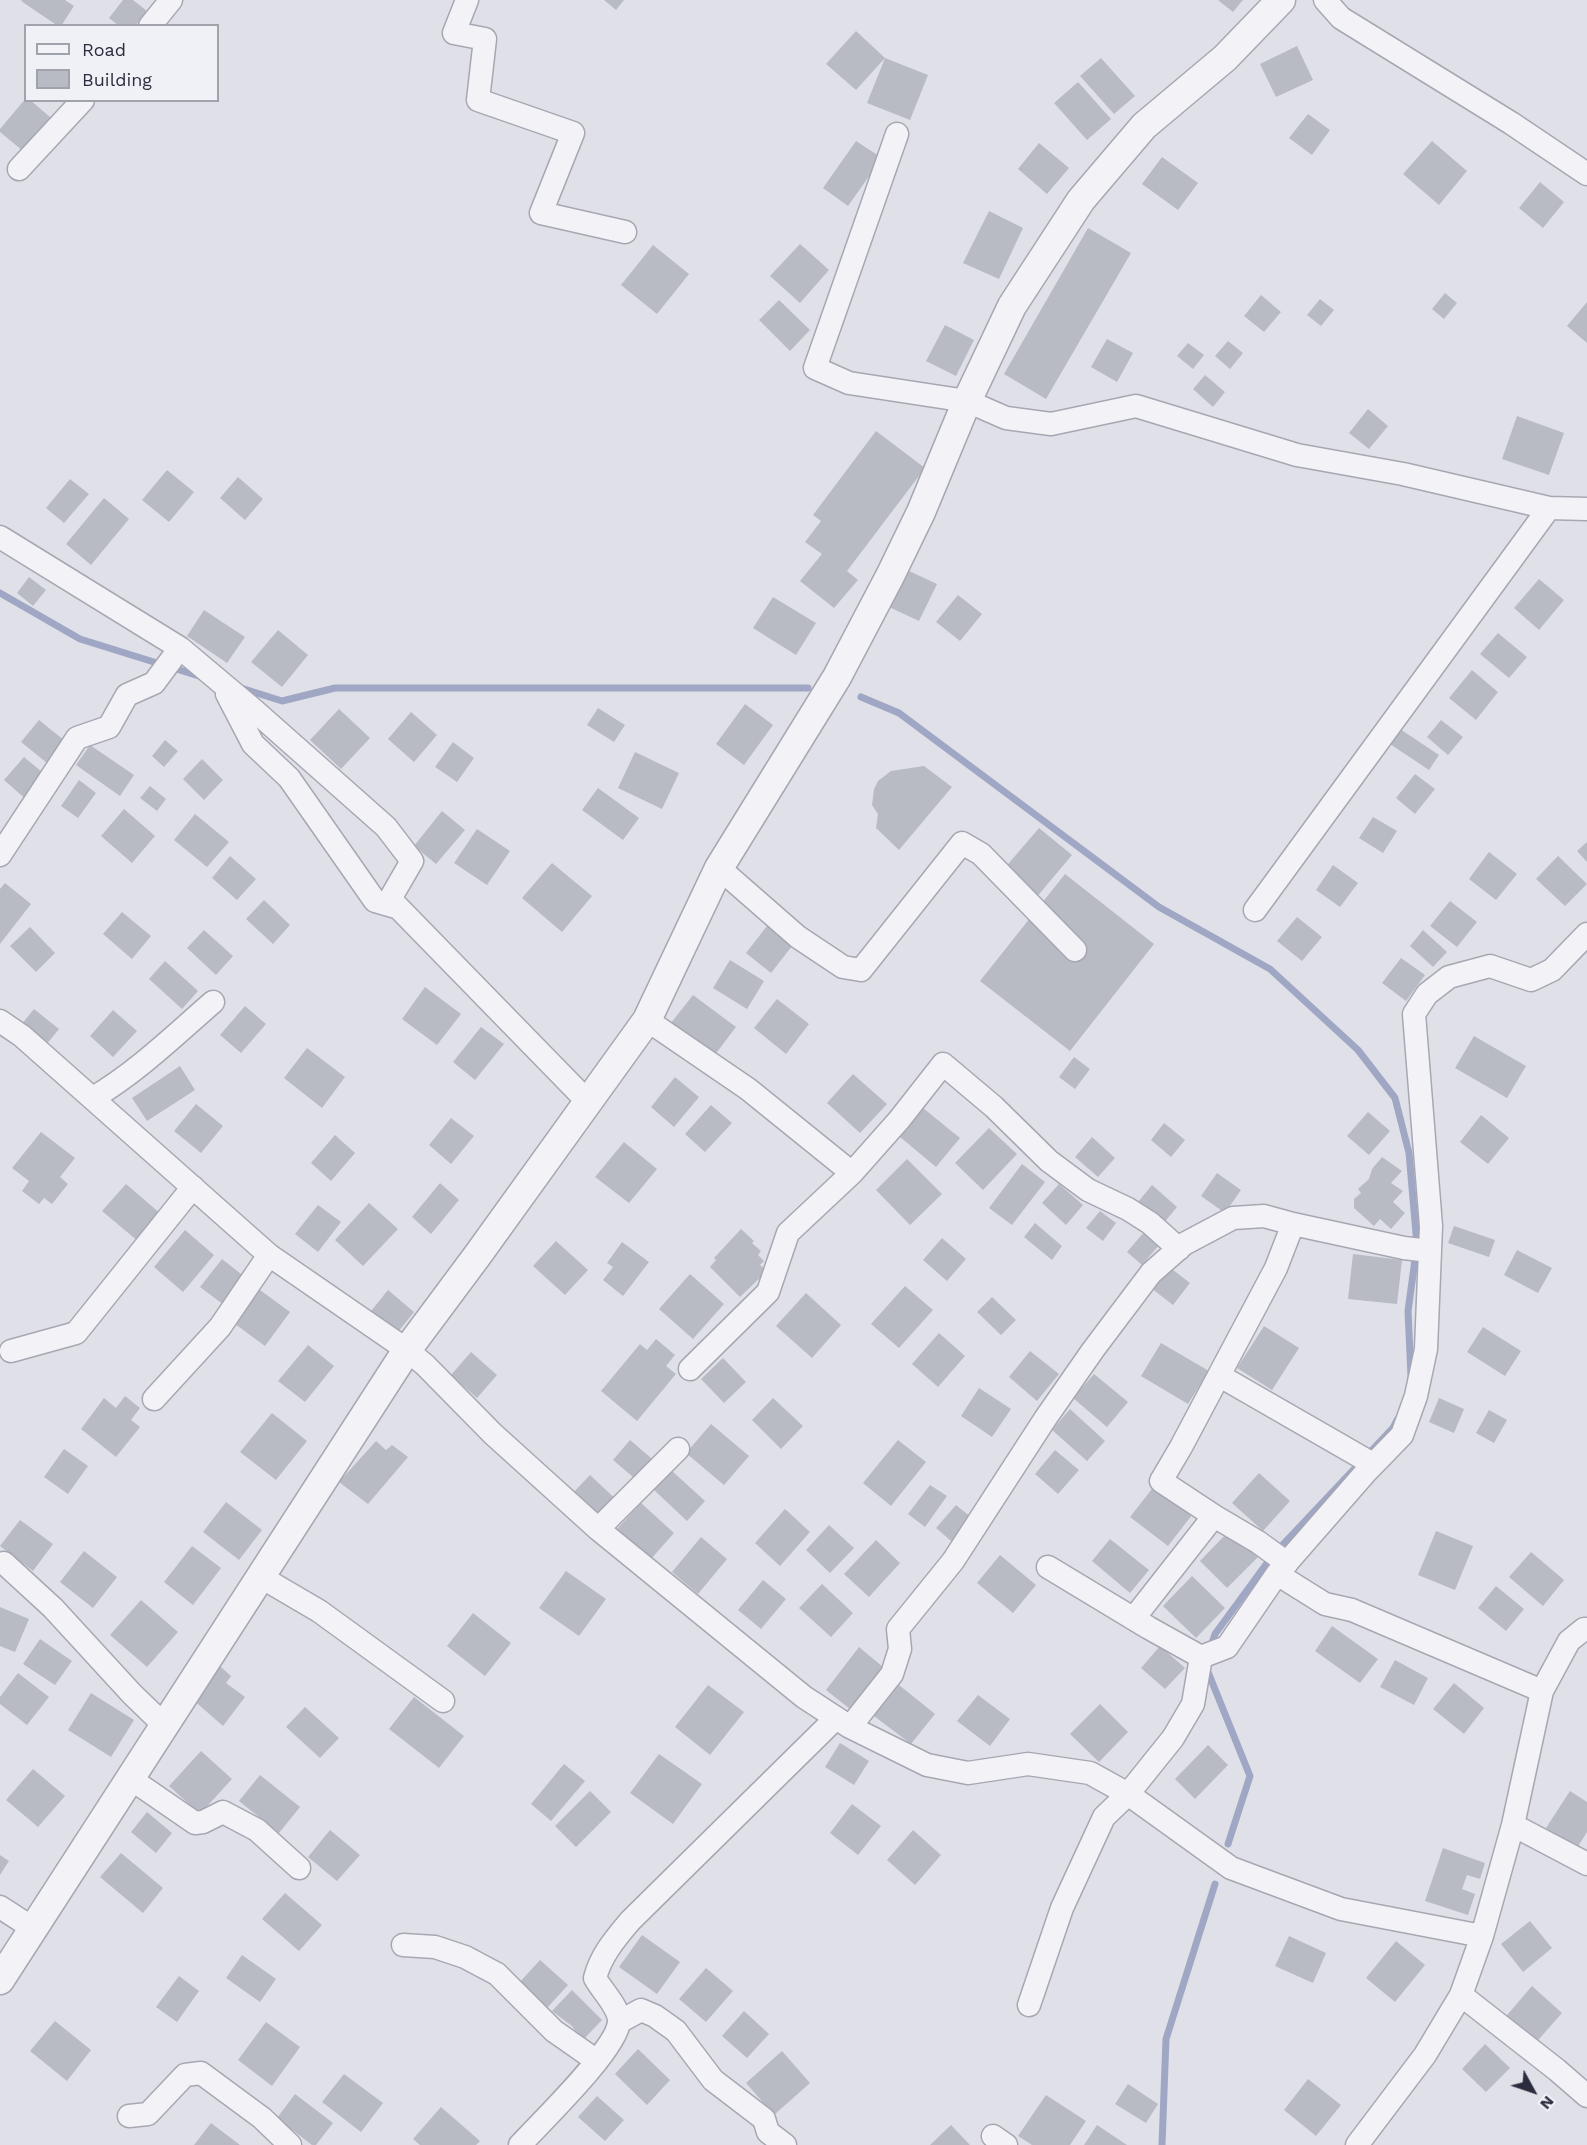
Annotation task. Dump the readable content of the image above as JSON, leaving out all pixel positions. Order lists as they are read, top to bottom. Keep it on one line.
{"legend":["Road","Building"],"north":"bottom right"}
